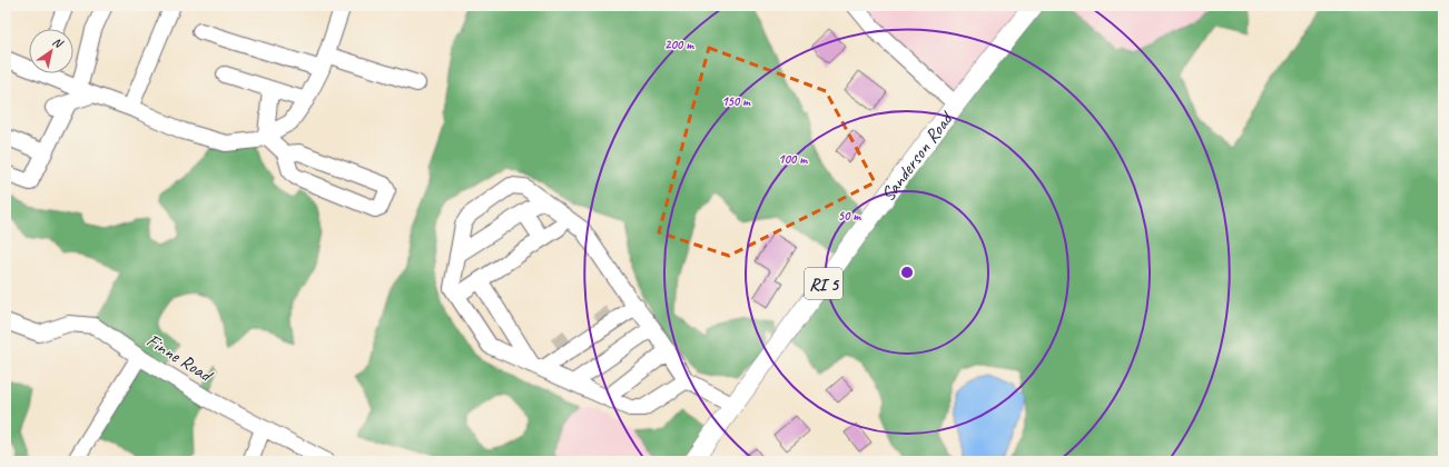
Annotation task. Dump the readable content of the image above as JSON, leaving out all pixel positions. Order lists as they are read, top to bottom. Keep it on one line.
{"streets":{"main road":["Sanderson Road","RI 5"],"street":["Finne Road"]},"north":"top right","rings":["200 m","150 m","100 m","50 m"]}
